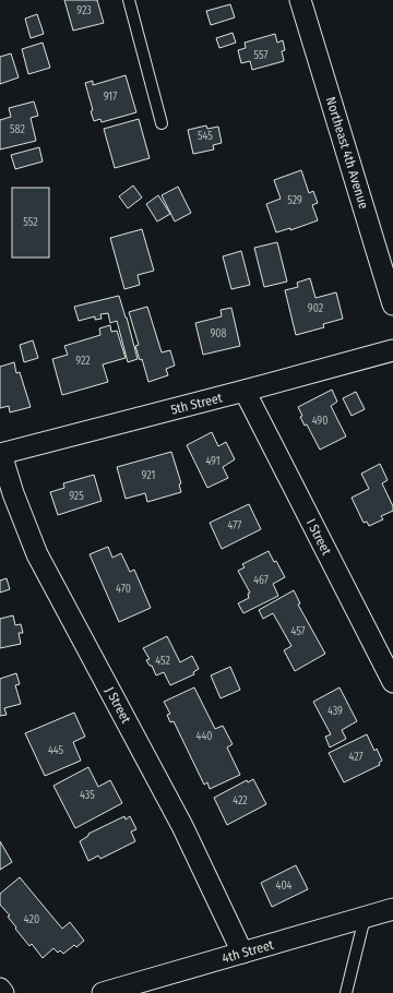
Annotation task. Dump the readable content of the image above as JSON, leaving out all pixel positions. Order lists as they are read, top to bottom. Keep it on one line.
{"streets":{"street":["Northeast 4th Avenue","5th Street","I Street","J Street","4th Street"]},"crossings":[["5th Street","I Street"],["5th Street","J Street"],["J Street","4th Street"]],"house_numbers":["923","557","917","582","545","529","552","902","908","922","490","491","921","925","477","467","470","457","452","439","440","445","427","435","422","404","420"]}
